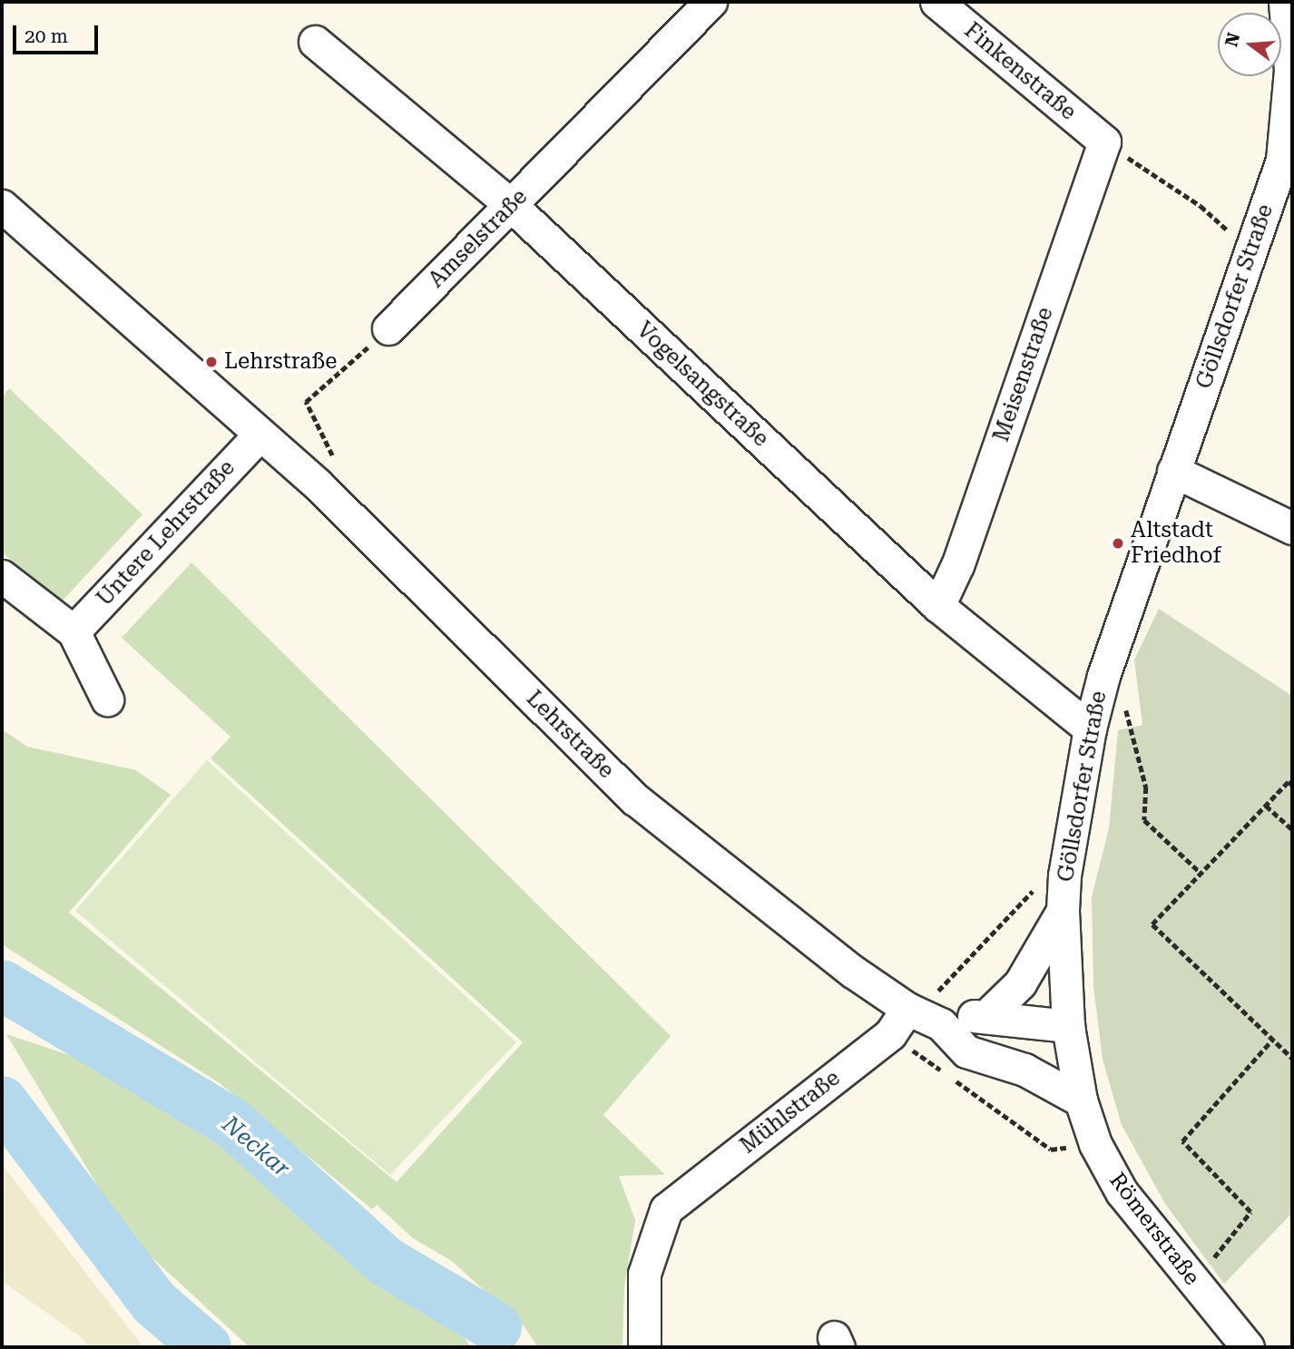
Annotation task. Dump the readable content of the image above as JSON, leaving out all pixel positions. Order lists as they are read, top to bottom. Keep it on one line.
{"streets":{"street":["Finkenstraße","Amselstraße","Göllsdorfer Straße","Meisenstraße","Vogelsangstraße","Untere Lehrstraße","Lehrstraße","Mühlstraße","Römerstraße"]},"crossings":[["Finkenstraße","Meisenstraße"],["Amselstraße","Vogelsangstraße"],["Göllsdorfer Straße","Vogelsangstraße"],["Göllsdorfer Straße","Lehrstraße"],["Göllsdorfer Straße","Römerstraße"],["Meisenstraße","Vogelsangstraße"],["Untere Lehrstraße","Lehrstraße"],["Lehrstraße","Mühlstraße"],["Lehrstraße","Römerstraße"]],"water":["Neckar"],"places":["Lehrstraße","Altstadt Friedhof"],"scale_bar":"20 m","north":"left"}
